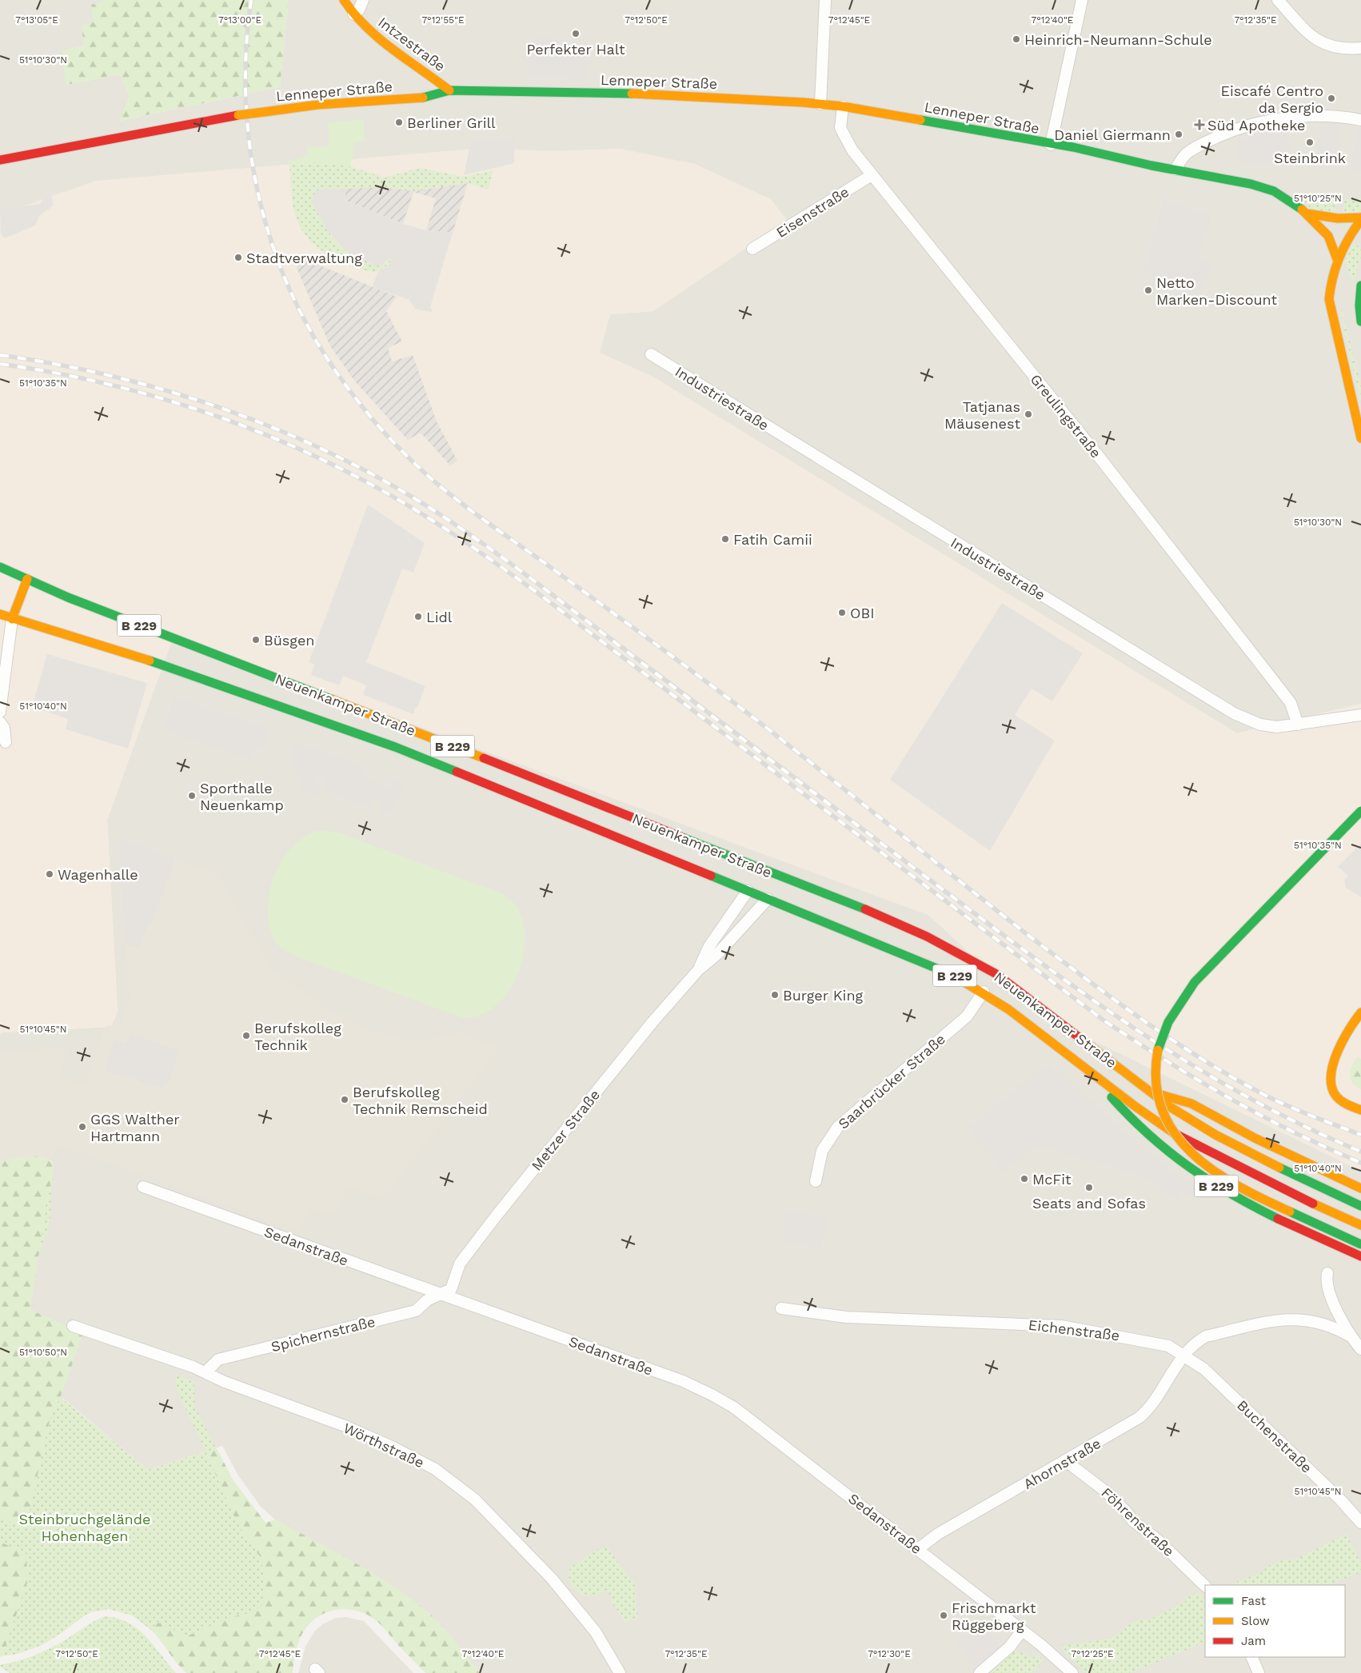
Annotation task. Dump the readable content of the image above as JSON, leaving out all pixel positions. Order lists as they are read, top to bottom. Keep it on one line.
{"streets":{"main road":["Intzestraße","Lenneper Straße","B 229","Neuenkamper Straße"],"street":["Eisenstraße","Industriestraße","Greulingstraße","Saarbrücker Straße","Metzer Straße","Sedanstraße","Eichenstraße","Spichernstraße","Buchenstraße","Wörthstraße","Ahornstraße","Föhrenstraße"]},"crossings":[["Intzestraße","Lenneper Straße"],["Lenneper Straße","Greulingstraße"],["Eisenstraße","Greulingstraße"],["Industriestraße","Greulingstraße"],["B 229","Neuenkamper Straße"],["Neuenkamper Straße","Saarbrücker Straße"],["Neuenkamper Straße","Metzer Straße"],["Metzer Straße","Sedanstraße"],["Metzer Straße","Spichernstraße"],["Sedanstraße","Spichernstraße"],["Sedanstraße","Ahornstraße"],["Eichenstraße","Buchenstraße"],["Eichenstraße","Ahornstraße"],["Spichernstraße","Wörthstraße"],["Buchenstraße","Ahornstraße"],["Ahornstraße","Föhrenstraße"]],"parks":["Steinbruchgelände Hohenhagen"],"places":{"other":["Perfekter Halt","Heinrich-Neumann-Schule","Eiscafé Centro da Sergio","Berliner Grill","Daniel Giermann","Steinbrink","Stadtverwaltung","Netto Marken-Discount","Tatjanas Mäusenest","Fatih Camii","OBI","Lidl","Büsgen","Sporthalle Neuenkamp","Wagenhalle","Burger King","Berufskolleg Technik","Berufskolleg Technik Remscheid","GGS Walther Hartmann","McFit","Seats and Sofas","Frischmarkt Rüggeberg"],"health":["Süd Apotheke"]},"legend":["Fast","Slow","Jam"],"coordinates":["7°13'05\"E","7°13'00\"E","7°12'55\"E","7°12'50\"E","7°12'45\"E","7°12'40\"E","7°12'35\"E","51°10'30\"N","51°10'25\"N","51°10'35\"N","51°10'40\"N","51°10'45\"N","51°10'50\"N","7°12'30\"E","7°12'25\"E"]}
